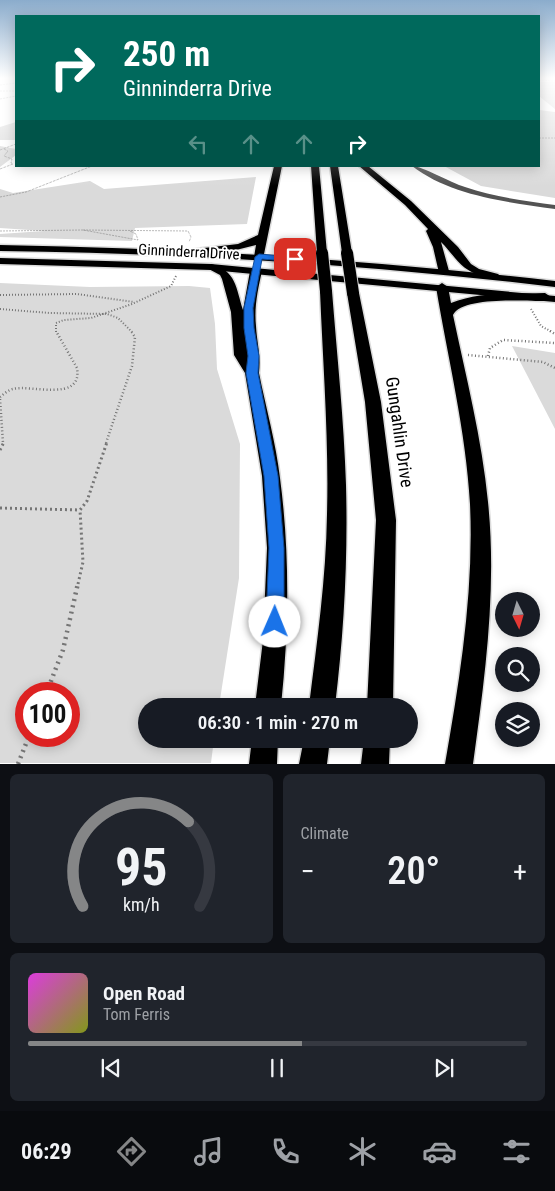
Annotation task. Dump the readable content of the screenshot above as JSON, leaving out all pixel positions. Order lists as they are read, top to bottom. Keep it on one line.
{"streets":{"highway":["Gungahlin Drive"],"main road":["Ginninderra Drive"]},"north":"bottom","page":{"turn":["250 m","Ginninderra Drive"],"limit":"100","trip":"06:30 · 1 min · 270 m","tile":"Climate","heat":["−","20°","+"],"song":["Open Road","Tom Ferris"],"tabs":"06:29","gauge":["95","km/h"]}}
